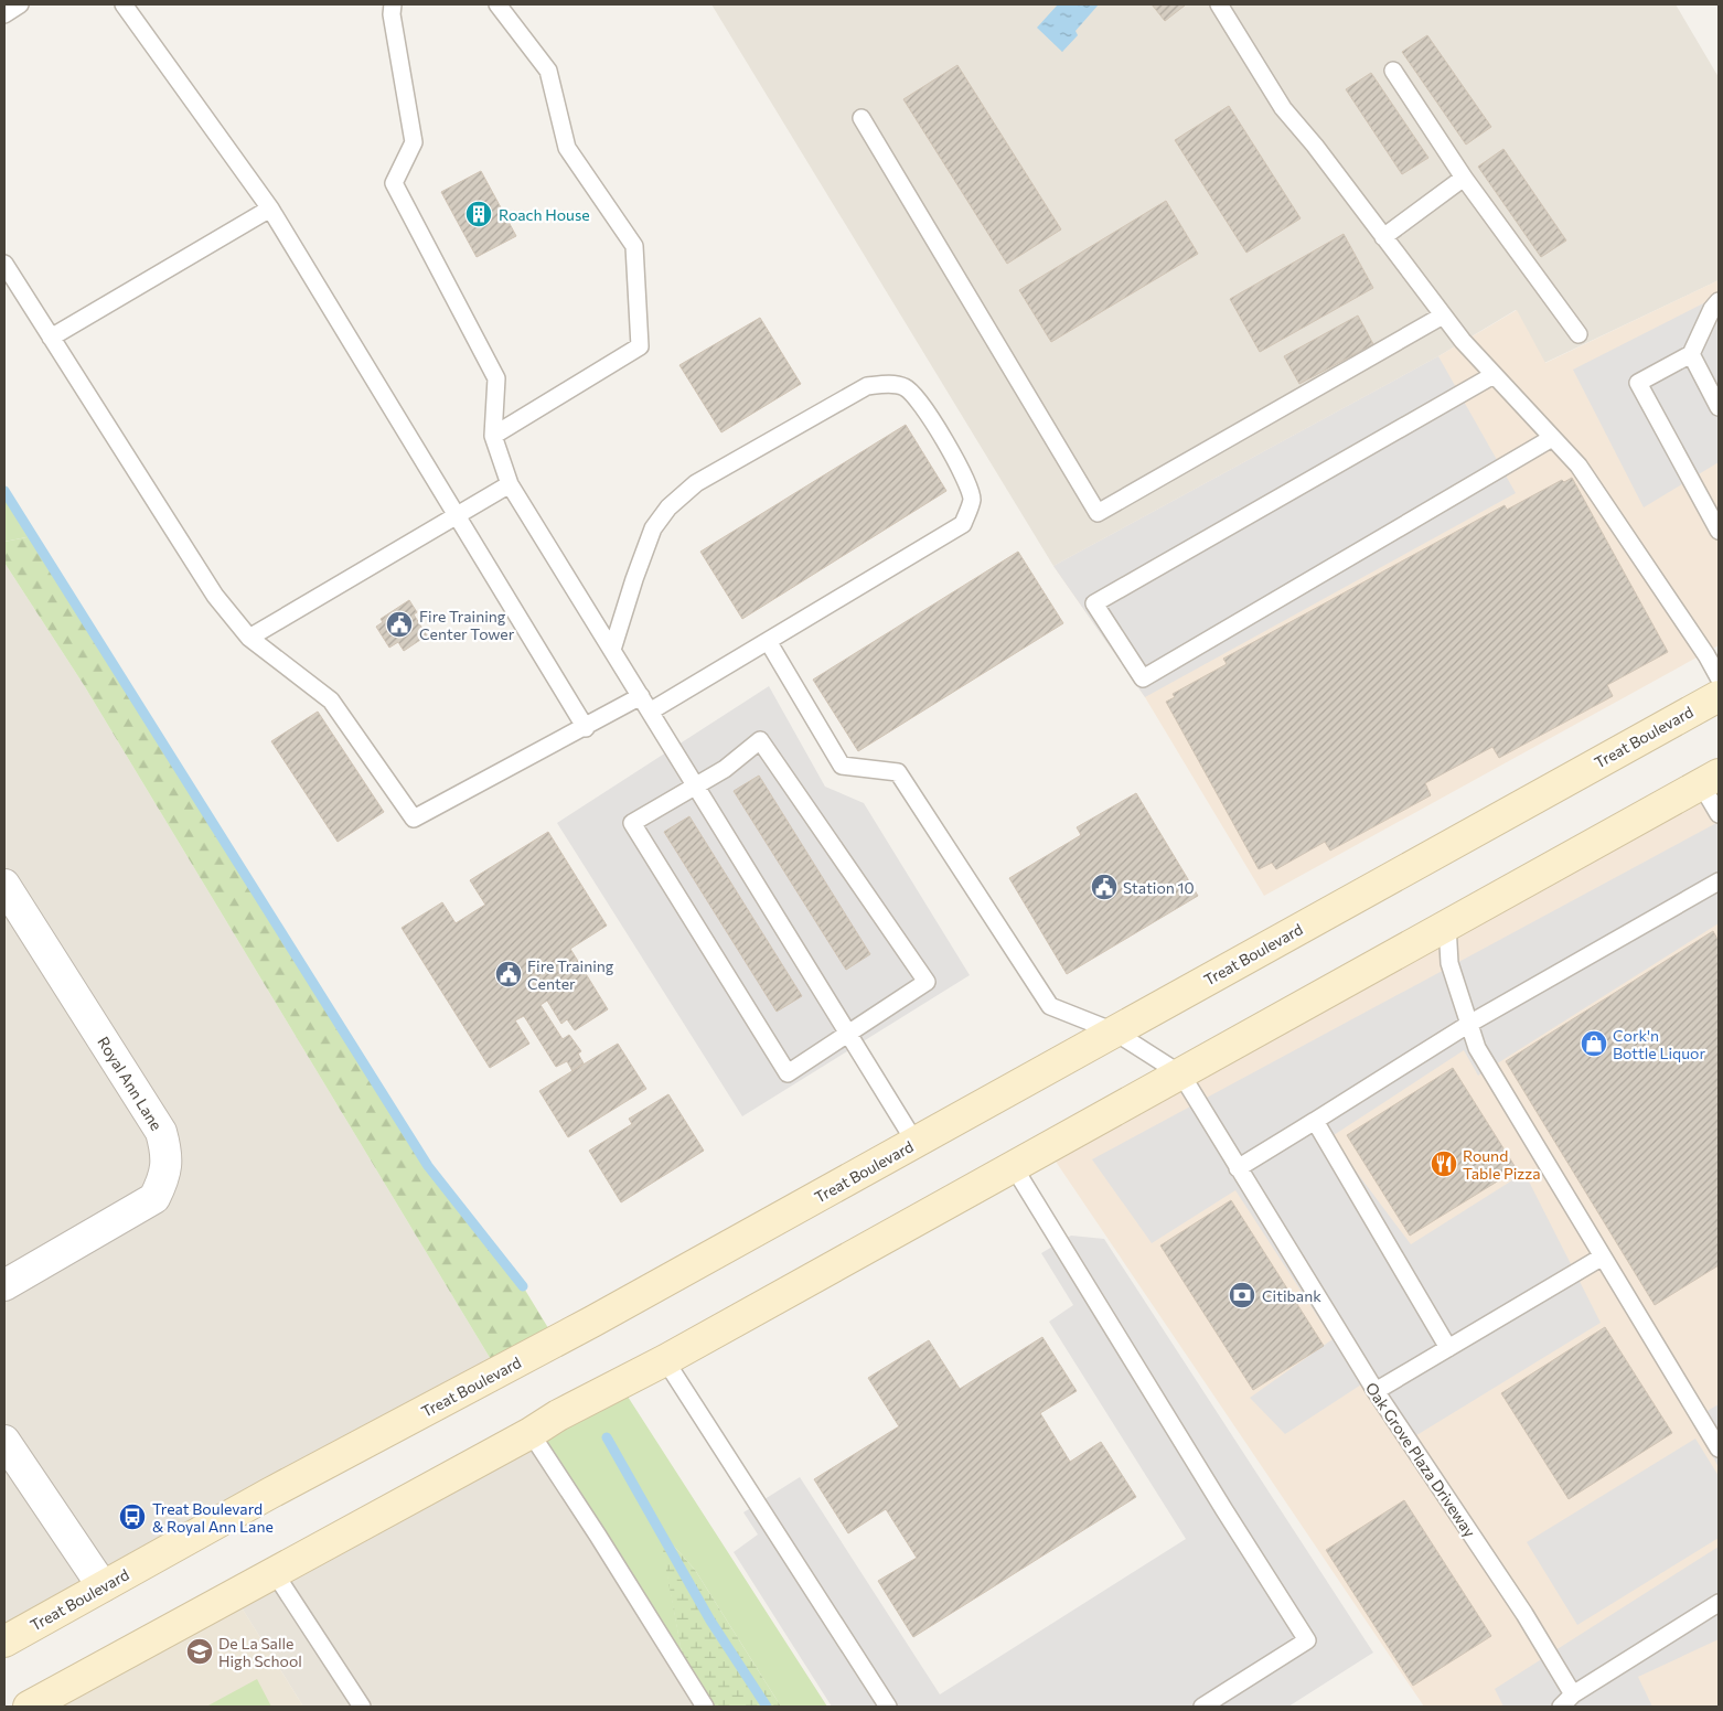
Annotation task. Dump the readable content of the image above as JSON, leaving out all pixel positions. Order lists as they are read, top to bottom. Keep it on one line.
{"streets":{"main road":["Treat Boulevard"],"street":["Royal Ann Lane"],"lane":["Oak Grove Plaza Driveway"]},"places":{"building":["Roach House"],"public building":["Fire Training Center Tower","Station 10","Fire Training Center"],"shop":["Cork'n Bottle Liquor"],"restaurant":["Round Table Pizza"],"bank":["Citibank"],"bus stop":["Treat Boulevard & Royal Ann Lane"],"school or university":["De La Salle High School"]}}
